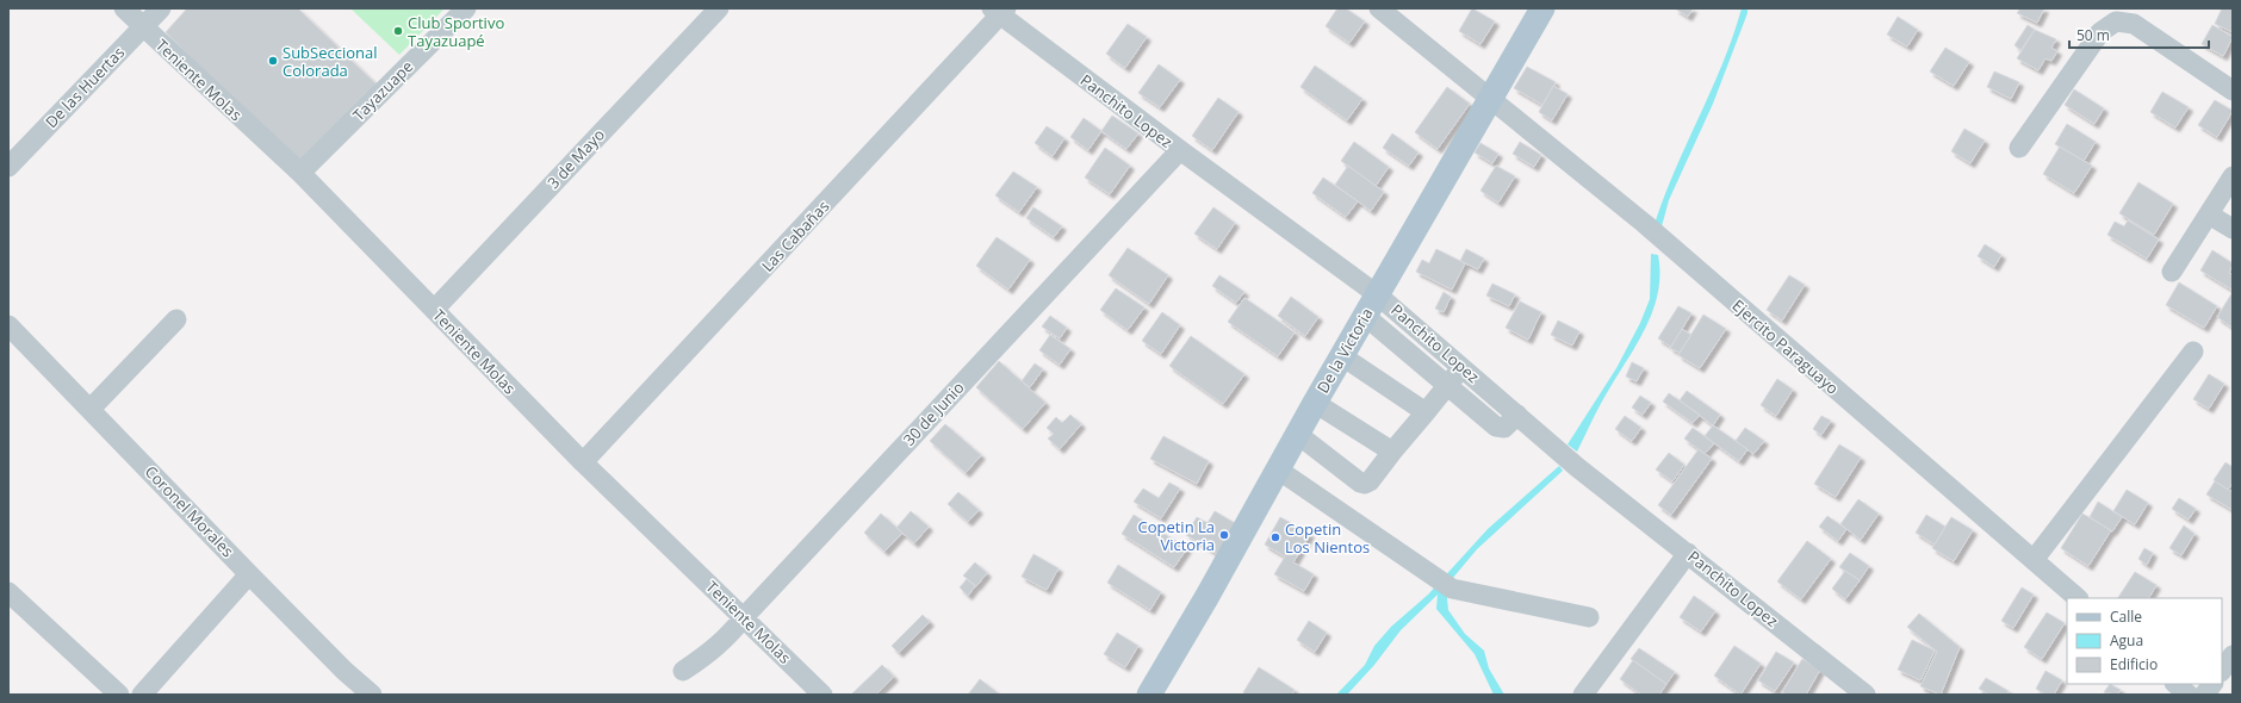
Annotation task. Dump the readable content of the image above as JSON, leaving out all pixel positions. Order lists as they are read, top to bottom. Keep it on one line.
{"streets":{"main road":["De la Victoria"],"street":["Teniente Molas","De las Huertas","Tayazuape","Panchito Lopez","3 de Mayo","Las Cabañas","Ejercito Paraguayo","30 de Junio","Coronel Morales"]},"crossings":[["Teniente Molas","De las Huertas"],["Teniente Molas","Tayazuape"],["Teniente Molas","3 de Mayo"],["Teniente Molas","Las Cabañas"],["Teniente Molas","30 de Junio"],["Panchito Lopez","Las Cabañas"],["Panchito Lopez","De la Victoria"],["Panchito Lopez","30 de Junio"],["Ejercito Paraguayo","De la Victoria"]],"places":["Club Sportivo Tayazuapé","SubSeccional Colorada","Copetin La Victoria","Copetin Los Nientos"],"legend":["Calle","Agua","Edificio"],"scale_bar":"50 m"}
